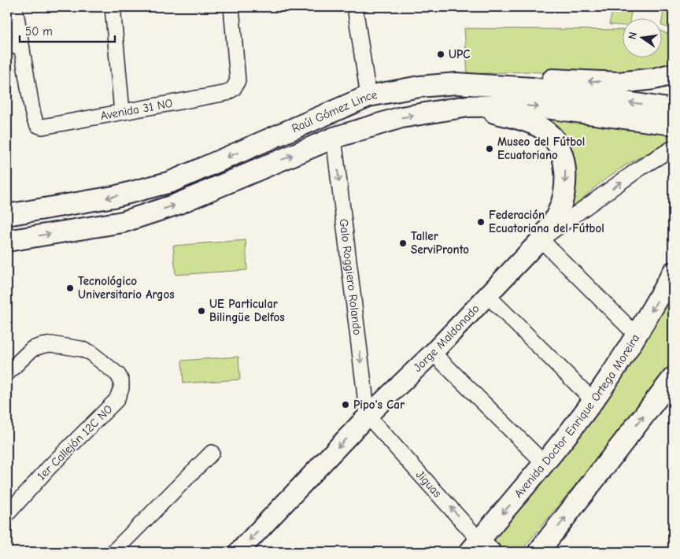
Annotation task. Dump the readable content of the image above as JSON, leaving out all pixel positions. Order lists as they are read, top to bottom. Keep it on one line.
{"streets":{"main road":["Raúl Gómez Lince","Avenida Doctor Enrique Ortega Moreira"],"street":["Avenida 31 NO","Galo Roggiero Rolando","Jorge Maldonado","1er Callejón 12C NO","Jiguas"]},"crossings":[["Raúl Gómez Lince","Galo Roggiero Rolando"],["Galo Roggiero Rolando","Jorge Maldonado"],["Galo Roggiero Rolando","Jiguas"],["Jorge Maldonado","Jiguas"],["Avenida Doctor Enrique Ortega Moreira","Jiguas"]],"one_way":["Galo Roggiero Rolando"],"places":["UPC","Museo del Fútbol Ecuatoriano","Federación Ecuatoriana del Fútbol","Taller ServiPronto","Tecnológico Universitario Argos","UE Particular Bilingüe Delfos","Pipo's Car"],"scale_bar":"50 m","north":"left"}
